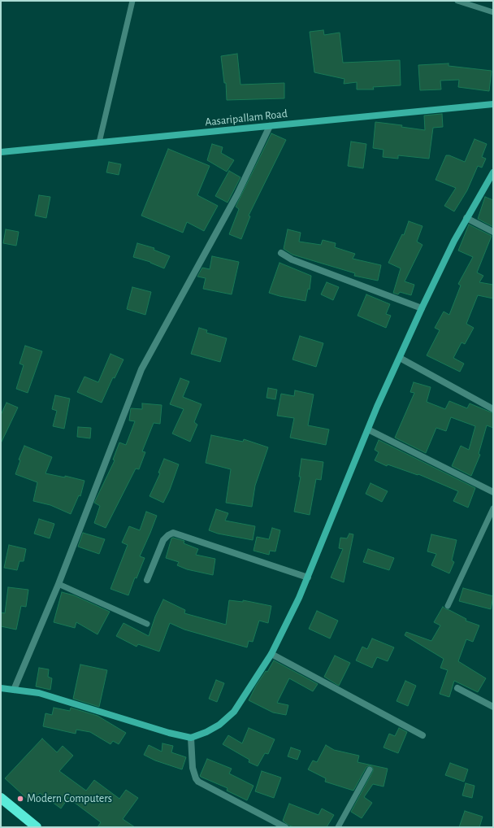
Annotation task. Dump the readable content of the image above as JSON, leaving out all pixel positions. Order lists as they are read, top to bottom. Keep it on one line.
{"streets":{"street":["Aasaripallam Road"]},"places":["Modern Computers"]}
